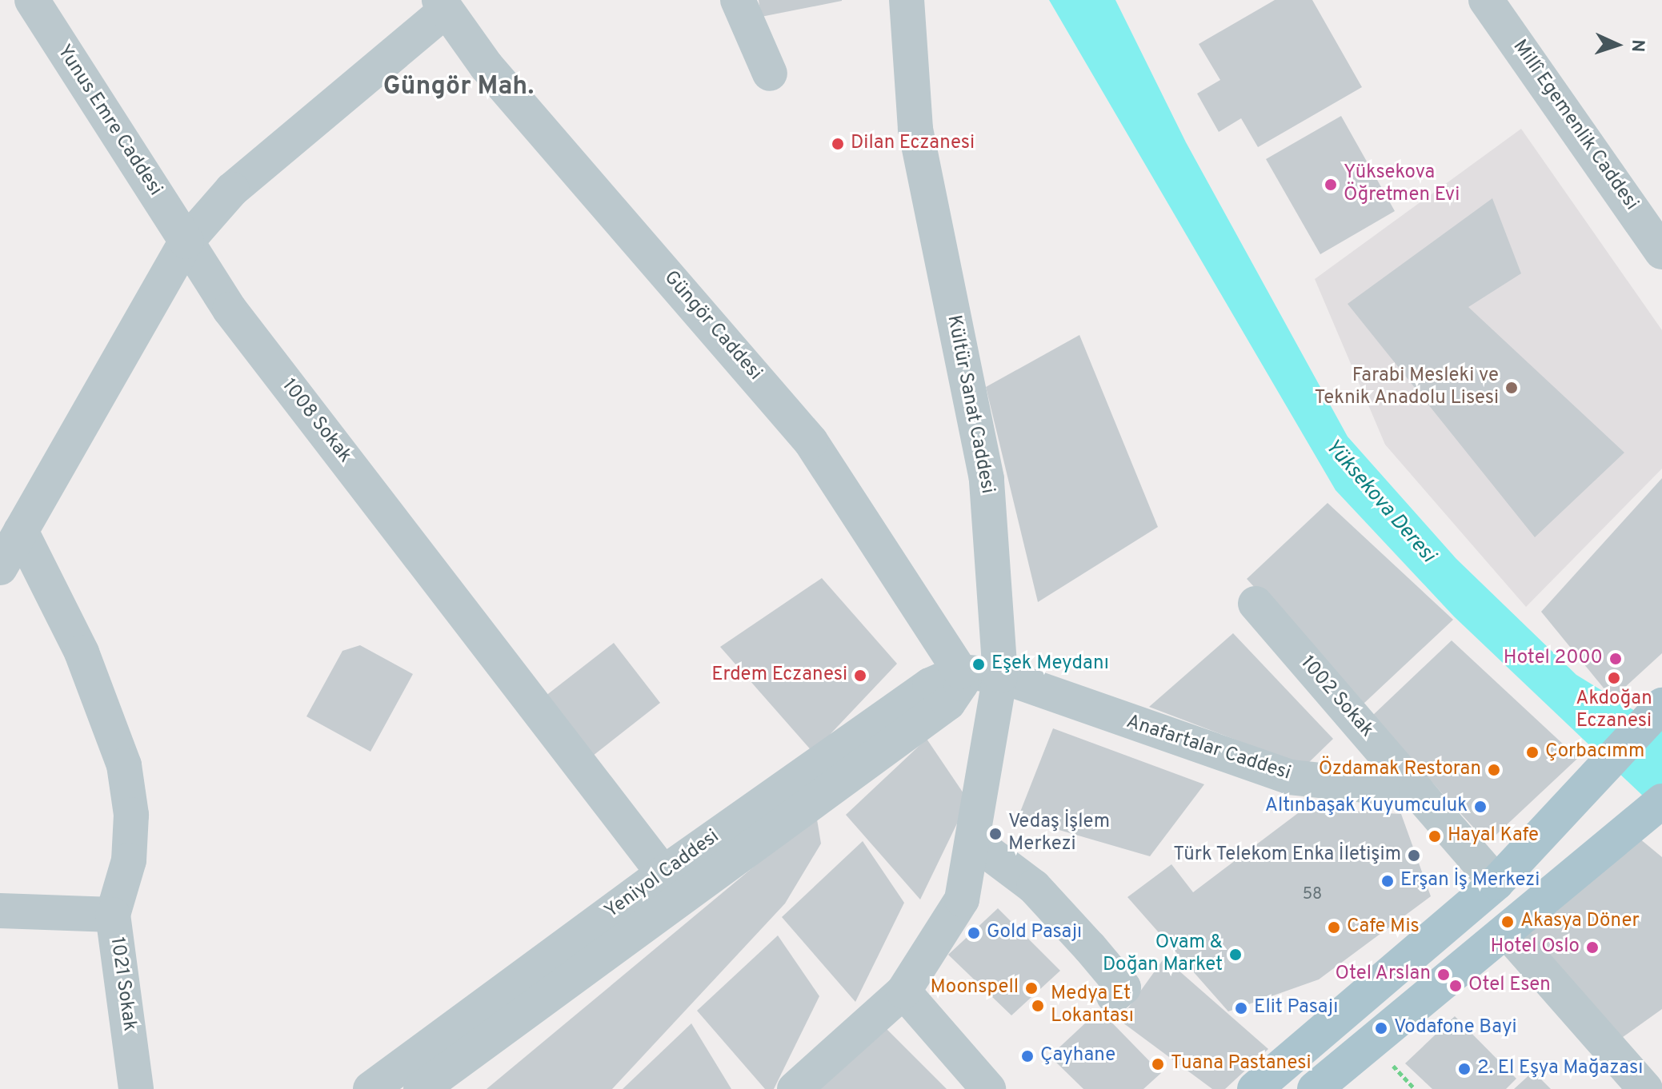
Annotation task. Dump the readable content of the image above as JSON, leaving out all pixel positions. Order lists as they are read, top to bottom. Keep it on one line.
{"streets":{"street":["Yunus Emre Caddesi","Millî Egemenlik Caddesi","Güngör Caddesi","Kültür Sanat Caddesi","1008 Sokak","1002 Sokak","Anafartalar Caddesi","Yeniyol Caddesi","1021 Sokak"]},"crossings":[["Yunus Emre Caddesi","1008 Sokak"],["Güngör Caddesi","Yeniyol Caddesi"],["Kültür Sanat Caddesi","Anafartalar Caddesi"],["Kültür Sanat Caddesi","Yeniyol Caddesi"],["1008 Sokak","Yeniyol Caddesi"],["1002 Sokak","Anafartalar Caddesi"],["Anafartalar Caddesi","Yeniyol Caddesi"]],"districts":["Güngör Mah."],"water":["Yüksekova Deresi"],"places":["Dilan Eczanesi","Yüksekova Öğretmen Evi","Farabi Mesleki ve Teknik Anadolu Lisesi","Hotel 2000","Eşek Meydanı","Erdem Eczanesi","Akdoğan Eczanesi","Çorbacımm","Özdamak Restoran","Altınbaşak Kuyumculuk","Vedaş İşlem Merkezi","Hayal Kafe","Türk Telekom Enka İletişim","Erşan İş Merkezi","Akasya Döner","Cafe Mis","Gold Pasajı","Hotel Oslo","Ovam & Doğan Market","Otel Arslan","Otel Esen","Moonspell","Medya Et Lokantası","Elit Pasajı","Vodafone Bayi","Çayhane","Tuana Pastanesi","2. El Eşya Mağazası"],"house_numbers":["58"],"north":"right"}
